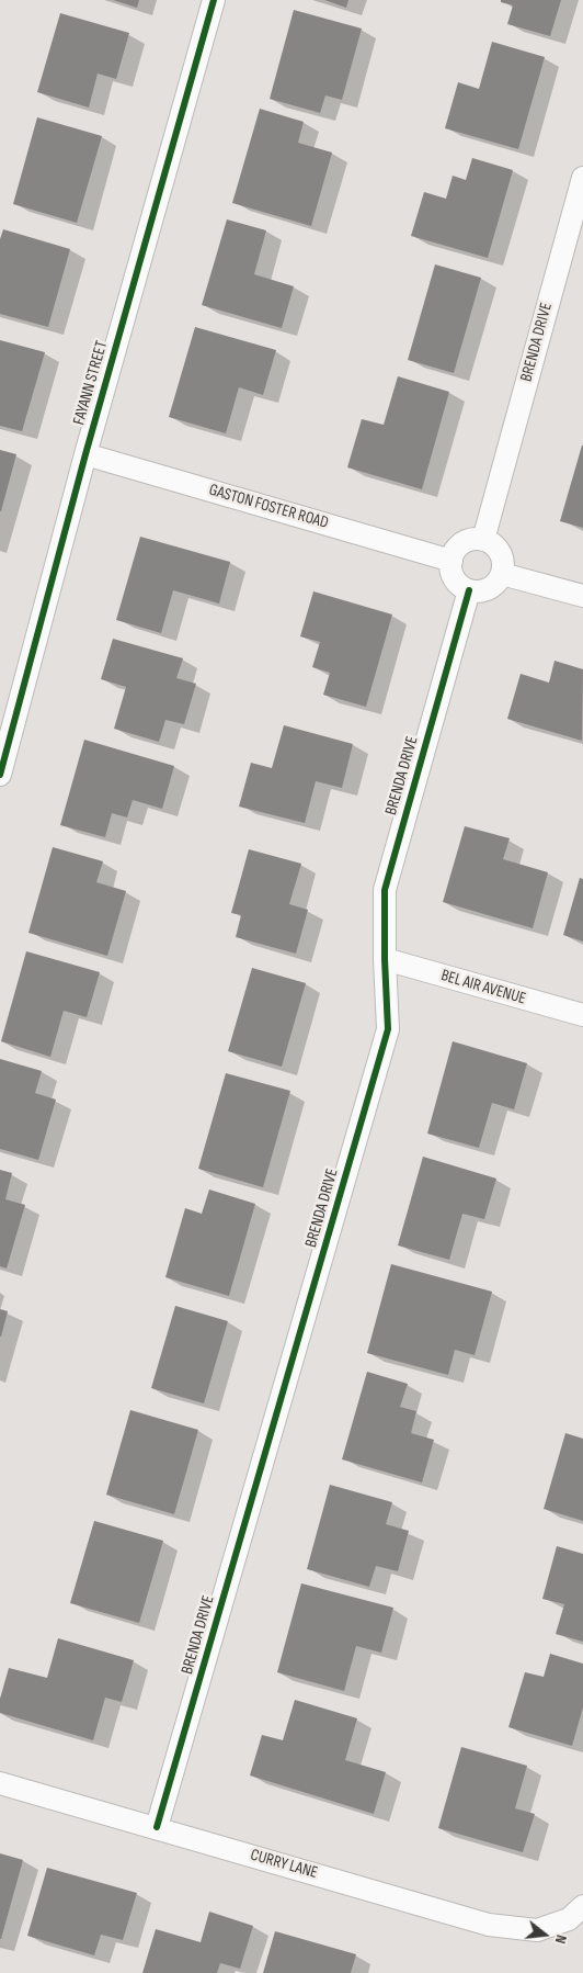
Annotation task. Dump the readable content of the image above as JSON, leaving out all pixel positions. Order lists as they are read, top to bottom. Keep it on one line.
{"streets":{"street":["BRENDA DRIVE","FAYANN STREET","GASTON FOSTER ROAD","BEL AIR AVENUE","CURRY LANE"]},"crossings":[["BRENDA DRIVE","GASTON FOSTER ROAD"],["BRENDA DRIVE","BEL AIR AVENUE"],["BRENDA DRIVE","CURRY LANE"],["FAYANN STREET","GASTON FOSTER ROAD"]],"north":"right"}
